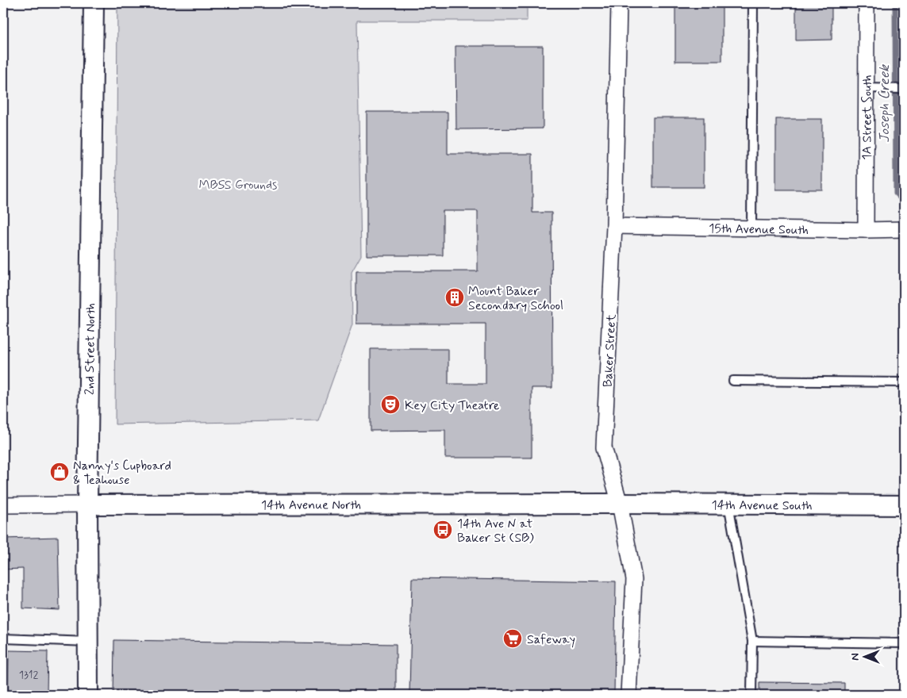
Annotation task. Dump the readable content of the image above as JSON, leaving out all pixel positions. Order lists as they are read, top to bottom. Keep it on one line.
{"streets":{"street":["1A Street South","15th Avenue South","2nd Street North","Baker Street","14th Avenue North","14th Avenue South"]},"crossings":[["1A Street South","15th Avenue South"],["15th Avenue South","Baker Street"],["2nd Street North","14th Avenue North"],["Baker Street","14th Avenue North"],["Baker Street","14th Avenue South"],["14th Avenue North","14th Avenue South"]],"water":["Joseph Creek"],"parks":["MBSS Grounds"],"places":{"building":["Mount Baker Secondary School"],"theatre":["Key City Theatre"],"shop":["Nanny's Cupboard & Teahouse"],"bus stop":["14th Ave N at Baker St (SB)"],"supermarket":["Safeway"]},"house_numbers":["1312"],"north":"left"}
